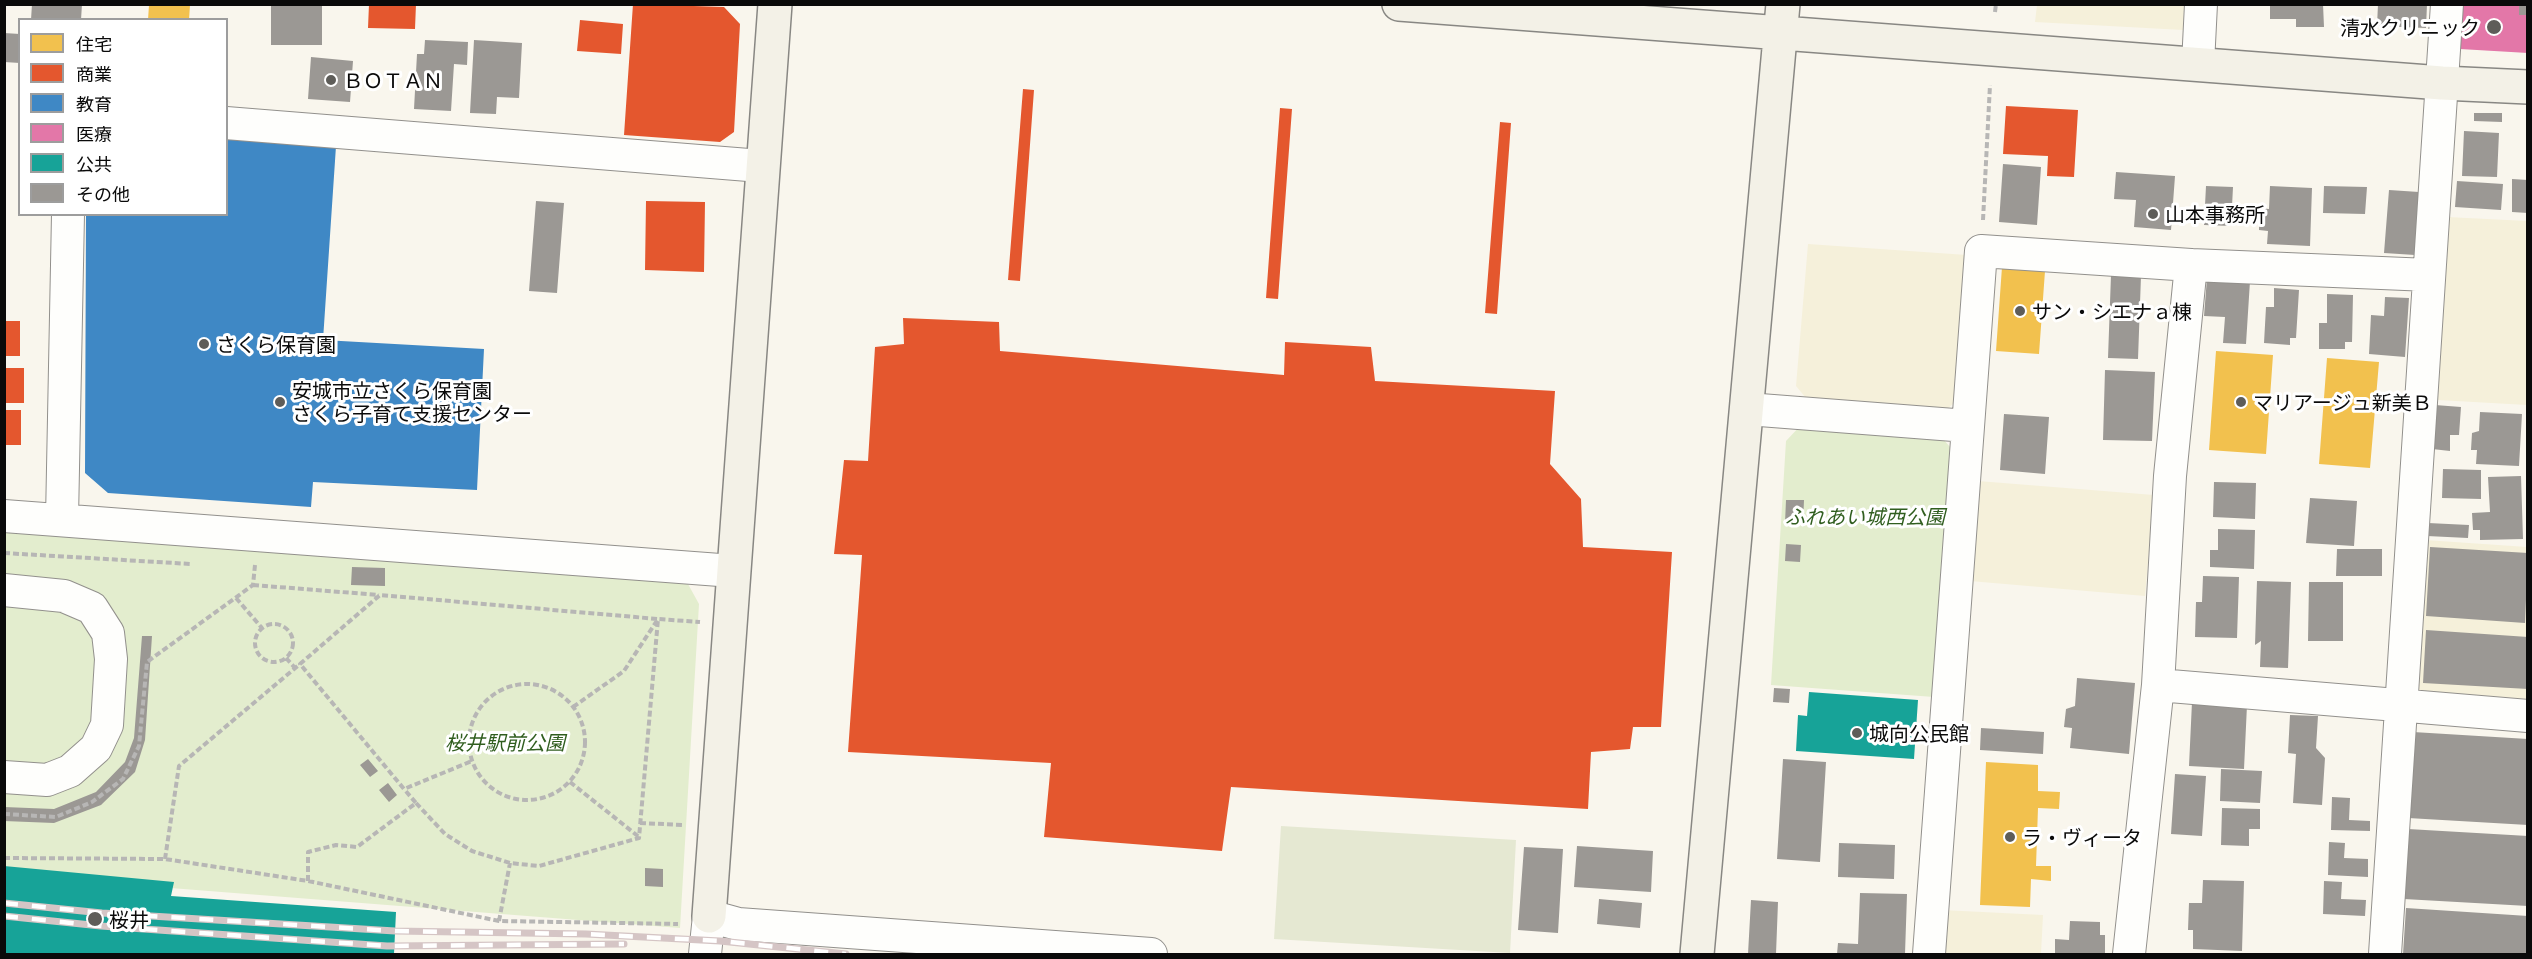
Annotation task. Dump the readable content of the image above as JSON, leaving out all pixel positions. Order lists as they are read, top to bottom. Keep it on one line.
{"parks":["ふれあい城西公園","桜井駅前公園"],"places":["清水クリニック","ＢＯＴＡＮ","山本事務所","サン・シエナａ棟","さくら保育園","安城市立さくら保育園 さくら子育て支援センター","マリアージュ新美Ｂ","城向公民館","ラ・ヴィータ","桜井"],"legend":["住宅","商業","教育","医療","公共","その他"]}
